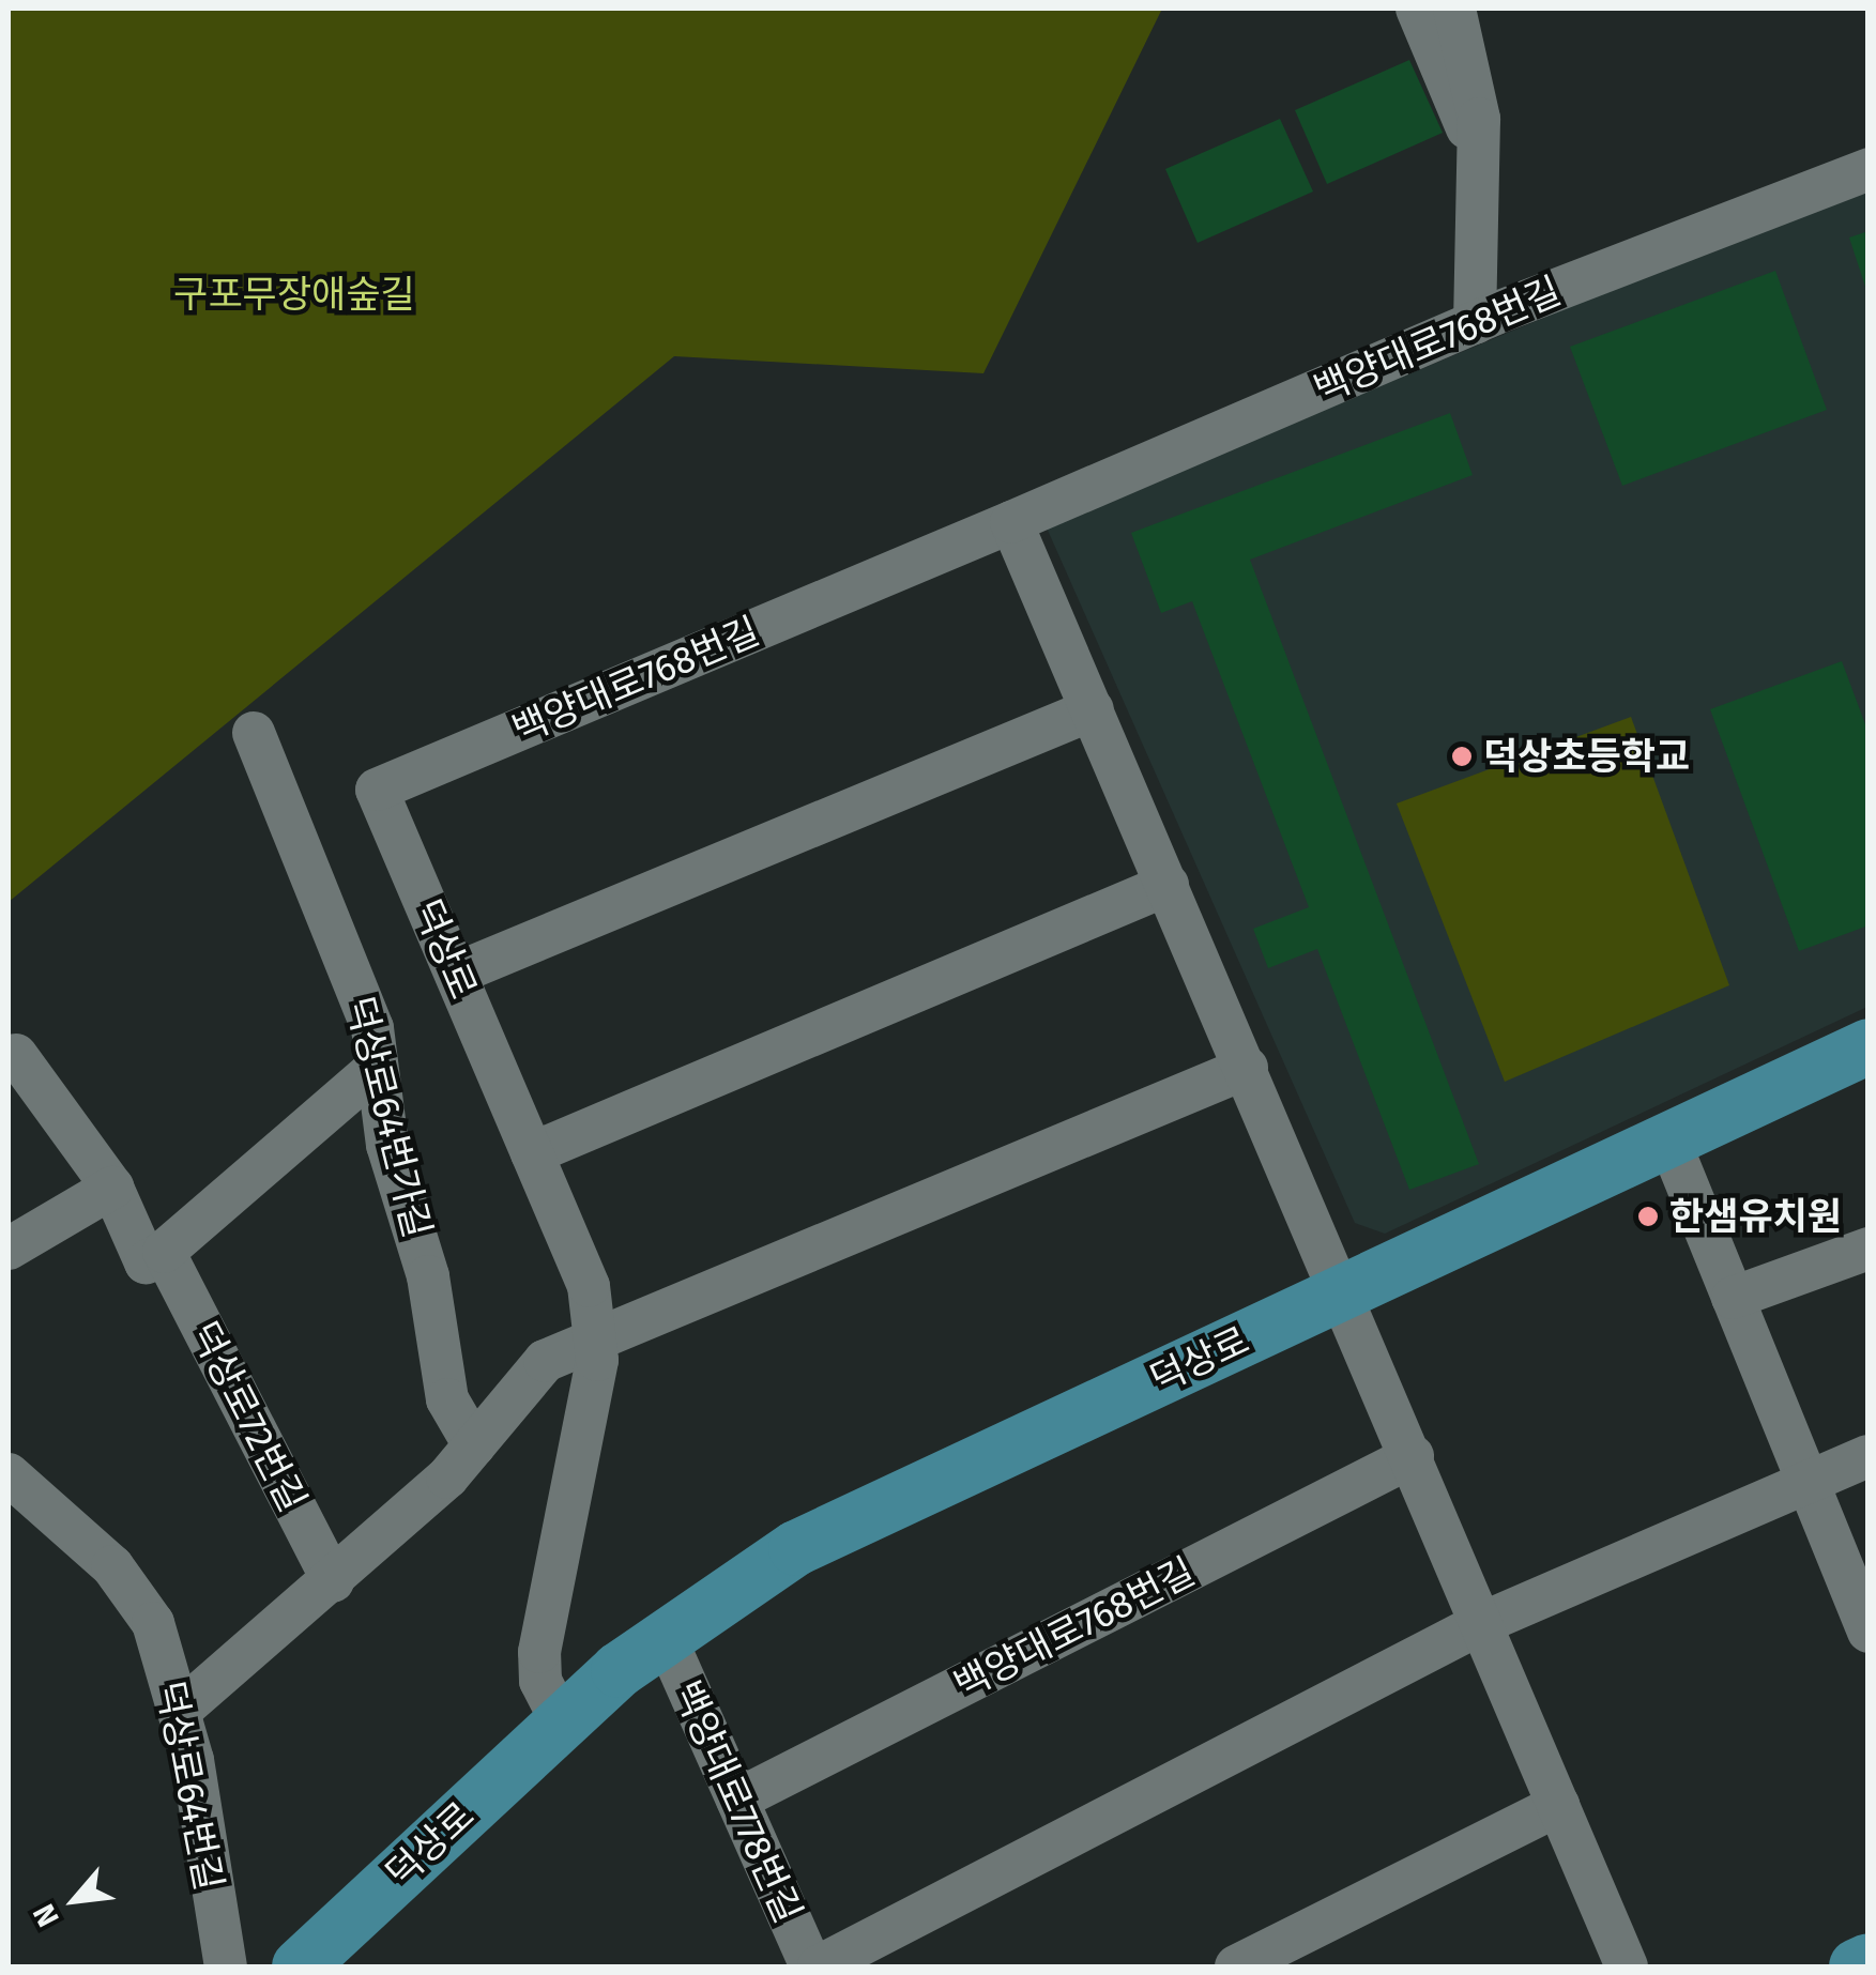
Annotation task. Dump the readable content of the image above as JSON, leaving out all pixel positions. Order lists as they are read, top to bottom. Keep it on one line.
{"streets":{"main road":["덕상로"],"street":["백양대로768번길","덕상로64번가길","덕상로72번길","덕상로64번길","백양대로778번길"]},"crossings":[["백양대로768번길","덕상로"],["백양대로768번길","백양대로778번길"],["덕상로","백양대로778번길"]],"parks":["구포무장애숲길"],"places":["덕상초등학교","한샘유치원"],"north":"bottom left"}
